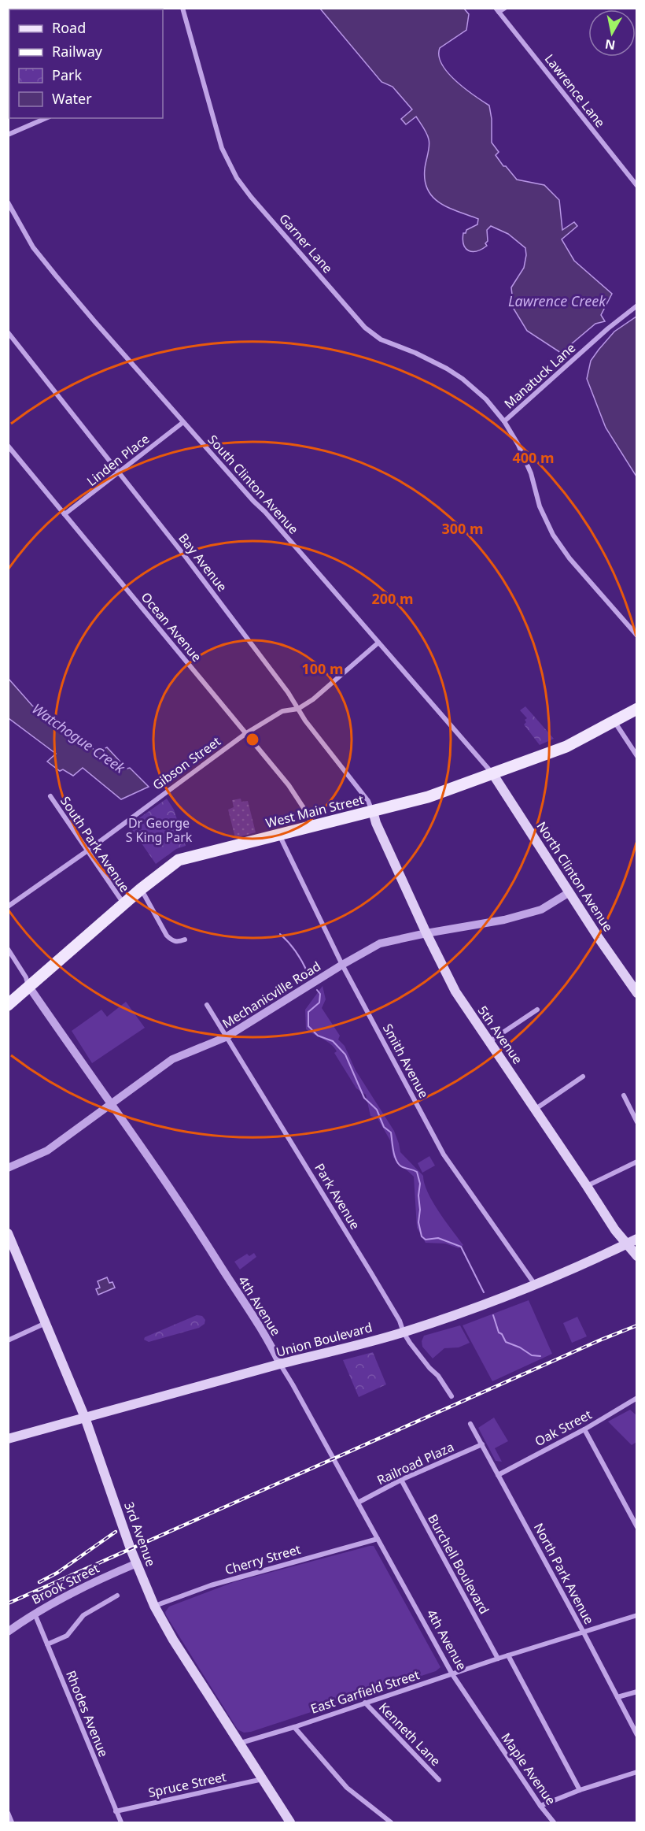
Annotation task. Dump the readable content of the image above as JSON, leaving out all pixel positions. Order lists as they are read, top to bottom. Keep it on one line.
{"streets":{"main road":["West Main Street","North Clinton Avenue","5th Avenue","Union Boulevard","3rd Avenue"],"street":["Lawrence Lane","Garner Lane","Manatuck Lane","Linden Place","South Clinton Avenue","Bay Avenue","Ocean Avenue","Gibson Street","South Park Avenue","Mechanicville Road","Smith Avenue","Park Avenue","4th Avenue","Oak Street","Railroad Plaza","Cherry Street","Burchell Boulevard","North Park Avenue","Brook Street","East Garfield Street","Rhodes Avenue","Kenneth Lane","Maple Avenue","Spruce Street"]},"crossings":[["Garner Lane","Manatuck Lane"],["Linden Place","South Clinton Avenue"],["Linden Place","Bay Avenue"],["Linden Place","Ocean Avenue"],["South Clinton Avenue","Gibson Street"],["South Clinton Avenue","West Main Street"],["South Clinton Avenue","North Clinton Avenue"],["Bay Avenue","Gibson Street"],["Bay Avenue","West Main Street"],["Bay Avenue","5th Avenue"],["Ocean Avenue","Gibson Street"],["Ocean Avenue","West Main Street"],["Gibson Street","South Park Avenue"],["West Main Street","South Park Avenue"],["West Main Street","North Clinton Avenue"],["West Main Street","5th Avenue"],["West Main Street","Smith Avenue"],["West Main Street","4th Avenue"],["North Clinton Avenue","Mechanicville Road"],["Mechanicville Road","5th Avenue"],["Mechanicville Road","Smith Avenue"],["Mechanicville Road","Park Avenue"],["Mechanicville Road","4th Avenue"],["5th Avenue","Union Boulevard"],["Smith Avenue","Union Boulevard"],["Park Avenue","Union Boulevard"],["4th Avenue","Union Boulevard"],["4th Avenue","Railroad Plaza"],["4th Avenue","Cherry Street"],["4th Avenue","East Garfield Street"],["4th Avenue","Maple Avenue"],["Union Boulevard","3rd Avenue"],["Oak Street","North Park Avenue"],["Railroad Plaza","Burchell Boulevard"],["Railroad Plaza","North Park Avenue"],["3rd Avenue","Cherry Street"],["3rd Avenue","Brook Street"],["3rd Avenue","East Garfield Street"],["3rd Avenue","Spruce Street"],["Burchell Boulevard","East Garfield Street"],["North Park Avenue","East Garfield Street"],["Brook Street","Rhodes Avenue"],["East Garfield Street","Kenneth Lane"],["Rhodes Avenue","Spruce Street"]],"water":["Lawrence Creek","Watchogue Creek"],"parks":["Dr George S King Park"],"legend":["Road","Railway","Park","Water"],"north":"bottom","rings":["400 m","300 m","200 m","100 m"]}
